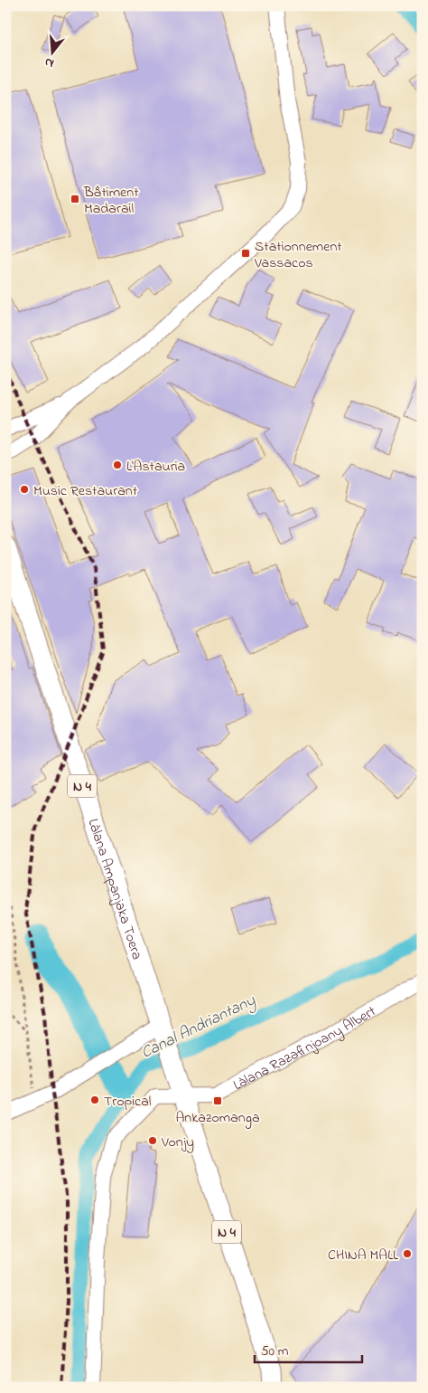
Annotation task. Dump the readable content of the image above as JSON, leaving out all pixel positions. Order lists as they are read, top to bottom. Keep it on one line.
{"streets":{"main road":["N 4","Làlana Ampanjaka Toera"],"street":["Làlana Razafinjoany Albert"]},"crossings":[["N 4","Làlana Ampanjaka Toera"],["N 4","Làlana Razafinjoany Albert"]],"water":["Canal Andriantany"],"places":{"transit":["Bâtiment Madarail","Stationnement Vassacos","Ankazomanga"],"other":["L'Astauria","Music Restaurant","Tropical","Vonjy","CHINA MALL"]},"scale_bar":"50 m","north":"bottom"}
